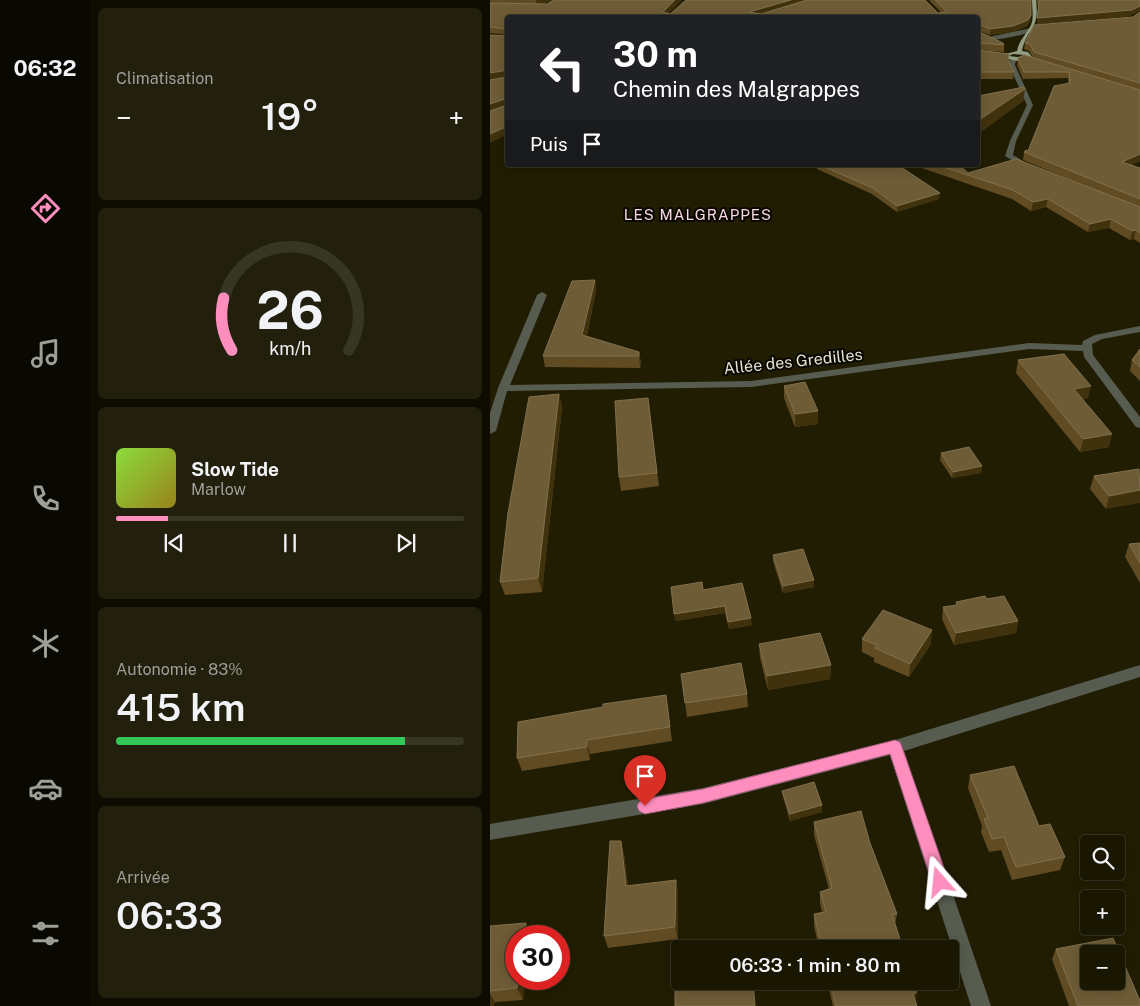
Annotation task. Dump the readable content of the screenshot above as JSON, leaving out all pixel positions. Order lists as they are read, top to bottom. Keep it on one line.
{"streets":{"street":["Allée des Gredilles"]},"districts":["LES MALGRAPPES"],"page":{"tabs":"06:32","tile":["Climatisation",["Autonomie · 83%","415 km"],["Arrivée","06:33"]],"turn":["30 m","Chemin des Malgrappes"],"heat":["−","19°","+"],"then":"Puis","song":["Slow Tide","Marlow"],"map_buttons":["+","−"],"limit":"30","trip":"06:33 · 1 min · 80 m","gauge":["26","km/h"]}}
